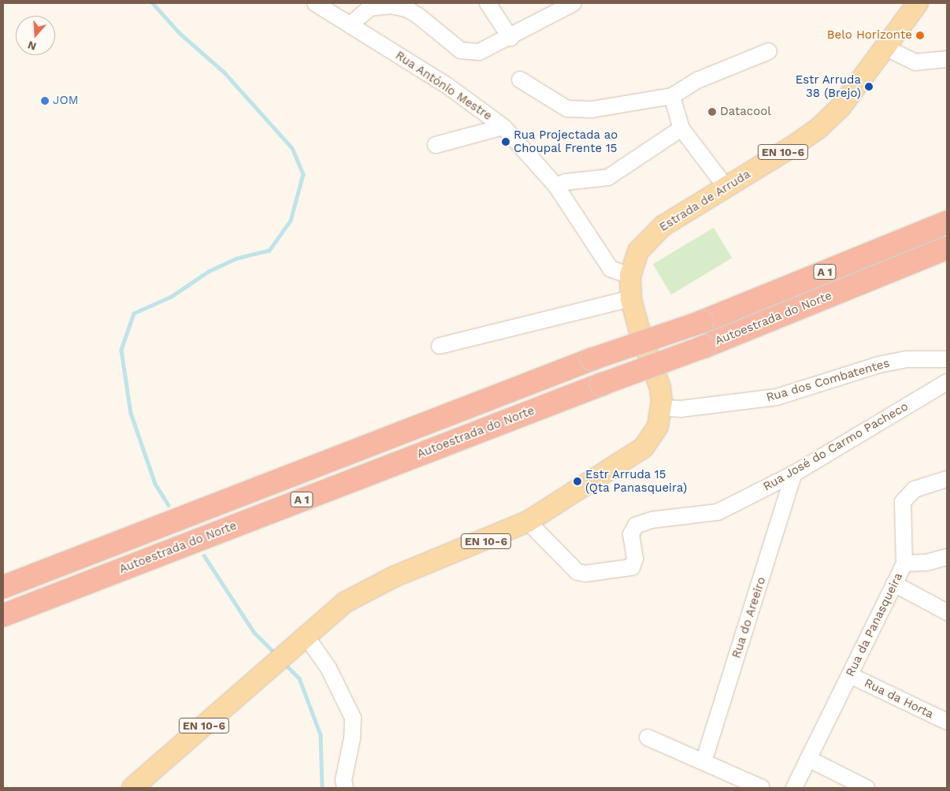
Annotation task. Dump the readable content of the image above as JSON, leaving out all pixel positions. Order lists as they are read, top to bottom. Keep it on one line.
{"streets":{"highway":["A 1","Autoestrada do Norte"],"main road":["EN 10-6","Estrada de Arruda"],"street":["Rua António Mestre","Rua dos Combatentes","Rua José do Carmo Pacheco","Rua do Areeiro","Rua da Panasqueira","Rua da Horta"]},"crossings":[["Rua António Mestre","Estrada de Arruda"],["EN 10-6","Estrada de Arruda"],["EN 10-6","Rua dos Combatentes"],["EN 10-6","Rua José do Carmo Pacheco"],["Estrada de Arruda","Rua dos Combatentes"],["Rua José do Carmo Pacheco","Rua do Areeiro"],["Rua da Panasqueira","Rua da Horta"]],"places":["Belo Horizonte","Estr Arruda 38 (Brejo)","JOM","Datacool","Rua Projectada ao Choupal Frente 15","Estr Arruda 15 (Qta Panasqueira)"],"north":"bottom"}
